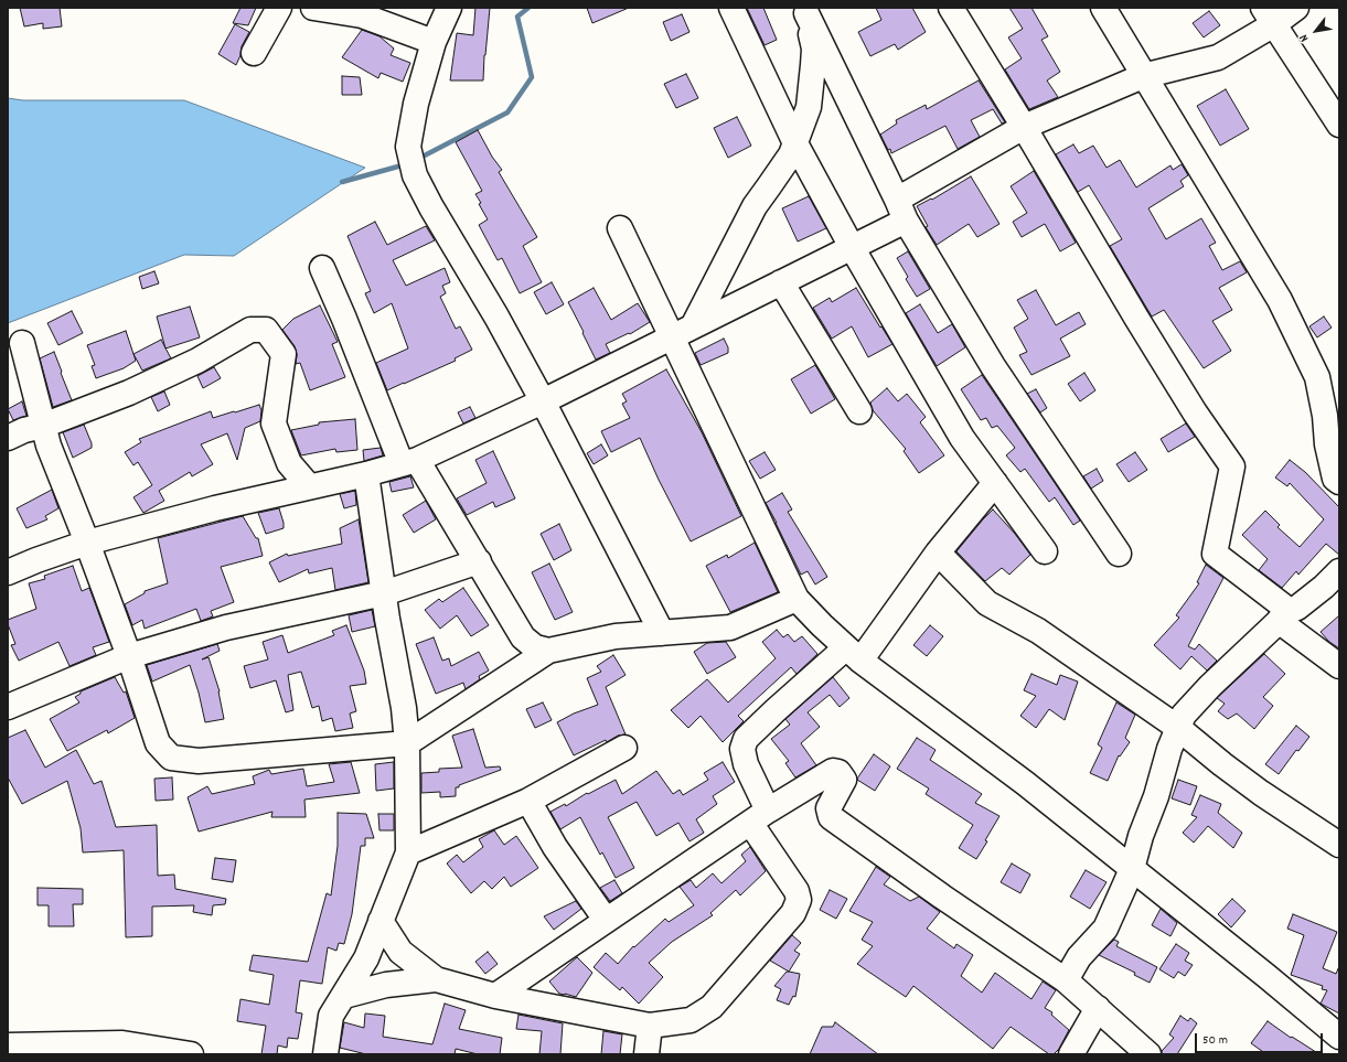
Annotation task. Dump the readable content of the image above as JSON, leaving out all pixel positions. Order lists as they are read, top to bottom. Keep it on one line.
{"scale_bar":"50 m","north":"bottom left"}
